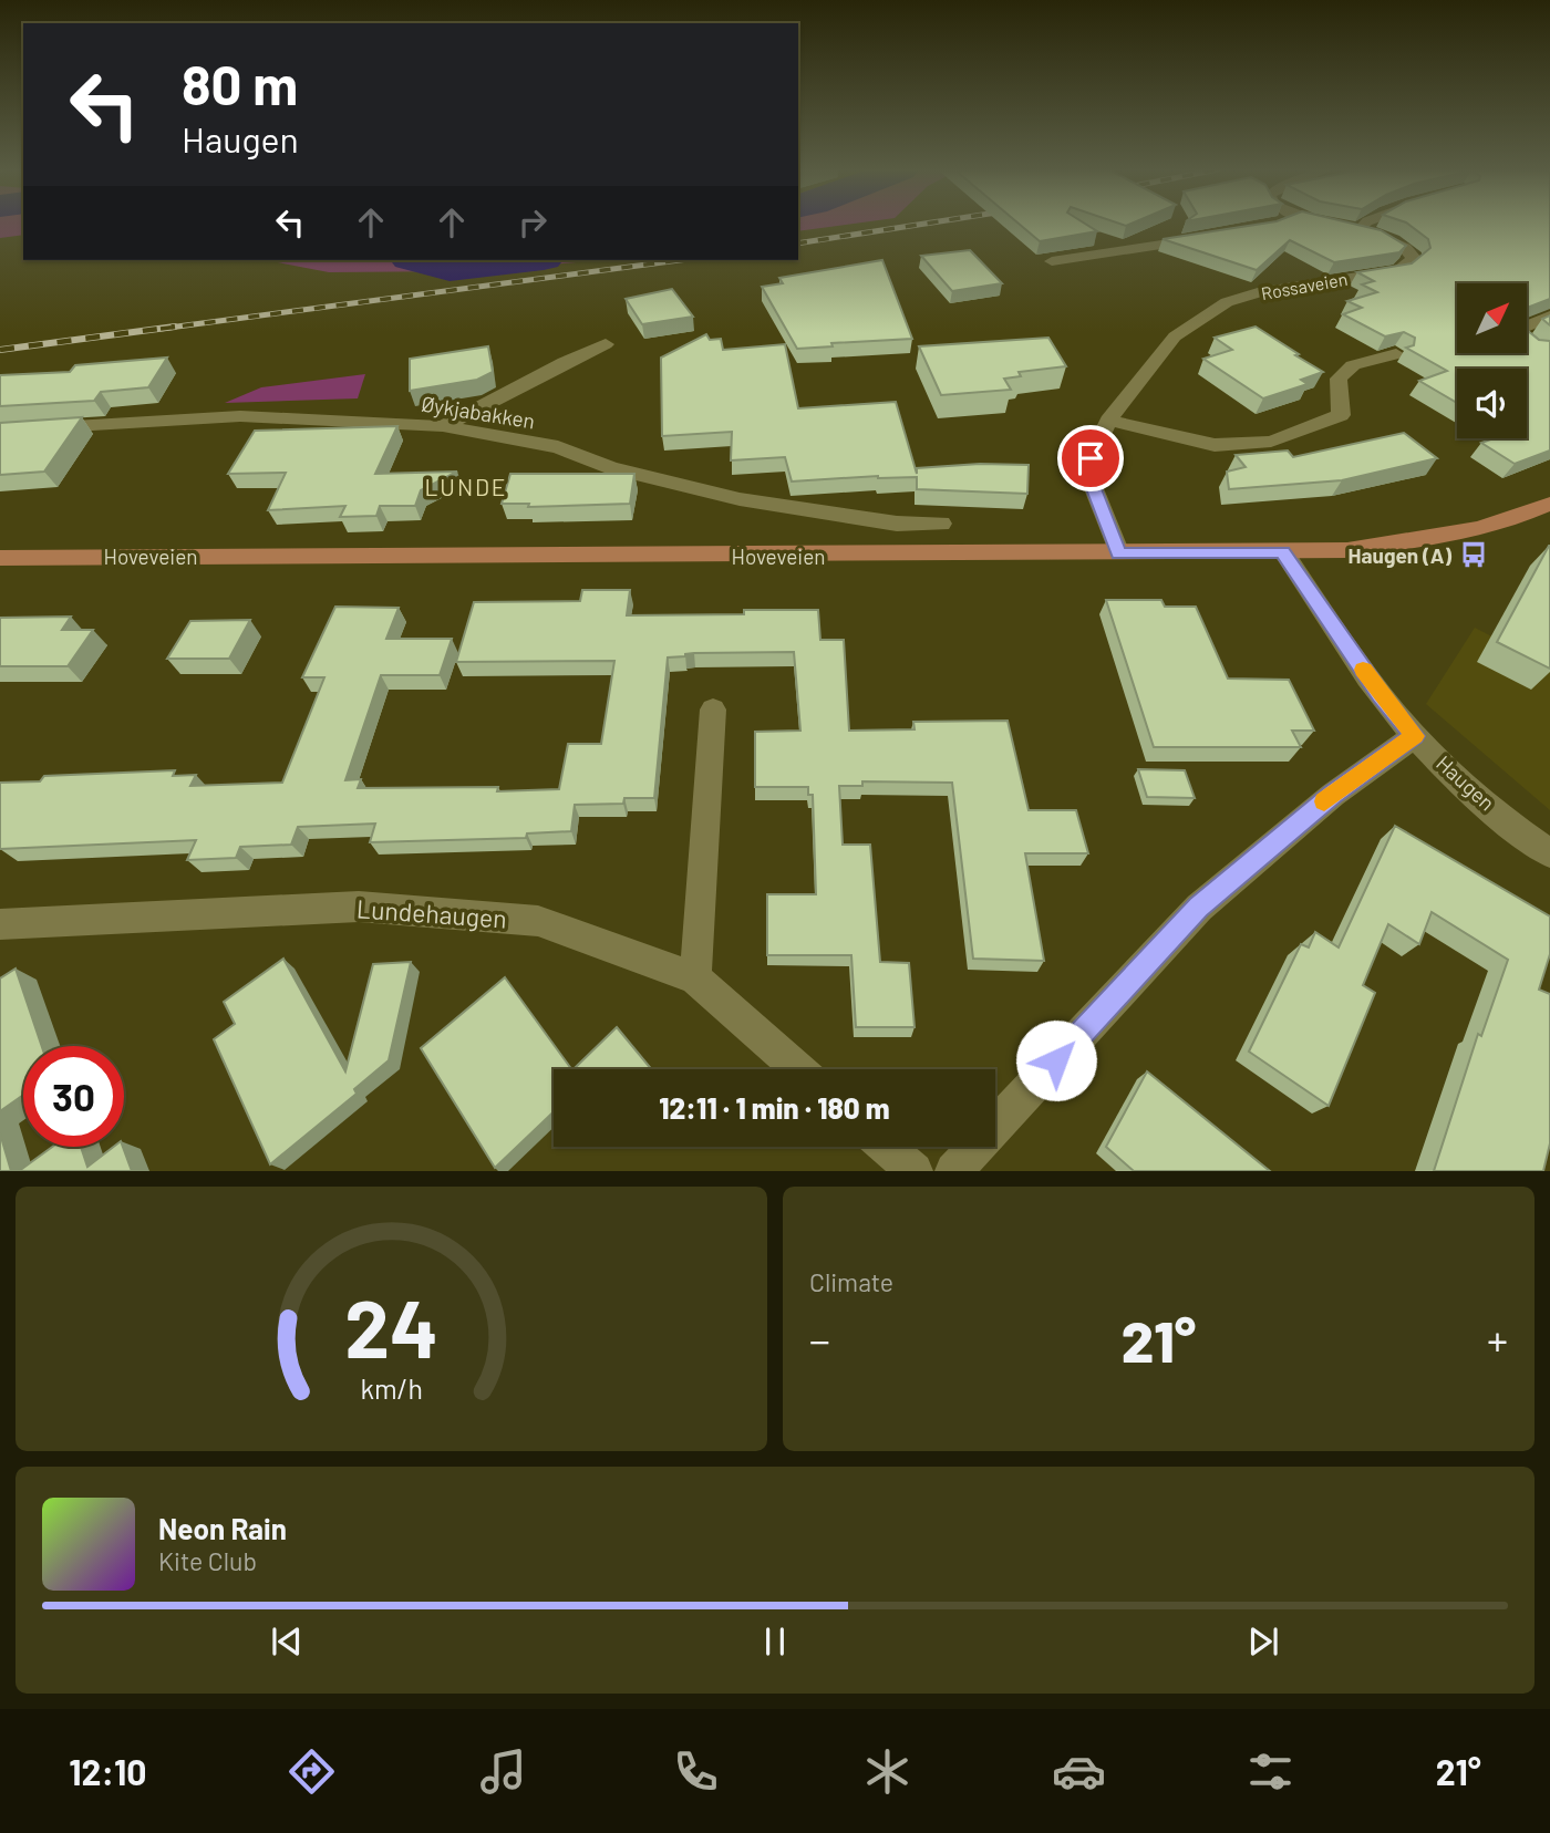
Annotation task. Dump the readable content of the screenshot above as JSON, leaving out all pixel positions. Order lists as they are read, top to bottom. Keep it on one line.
{"streets":{"main road":["Hoveveien"],"street":["Rossaveien","Øykjabakken","Haugen","Lundehaugen"]},"crossings":[["Rossaveien","Hoveveien"],["Hoveveien","Haugen"]],"districts":["LUNDE"],"places":{"bus stop":["Haugen (A)"]},"north":"top right","page":{"turn":["80 m","Haugen"],"limit":"30","trip":"12:11 · 1 min · 180 m","tile":"Climate","heat":["−","21°","+"],"song":["Neon Rain","Kite Club"],"tabs":["12:10","21°"],"gauge":["24","km/h"]}}
